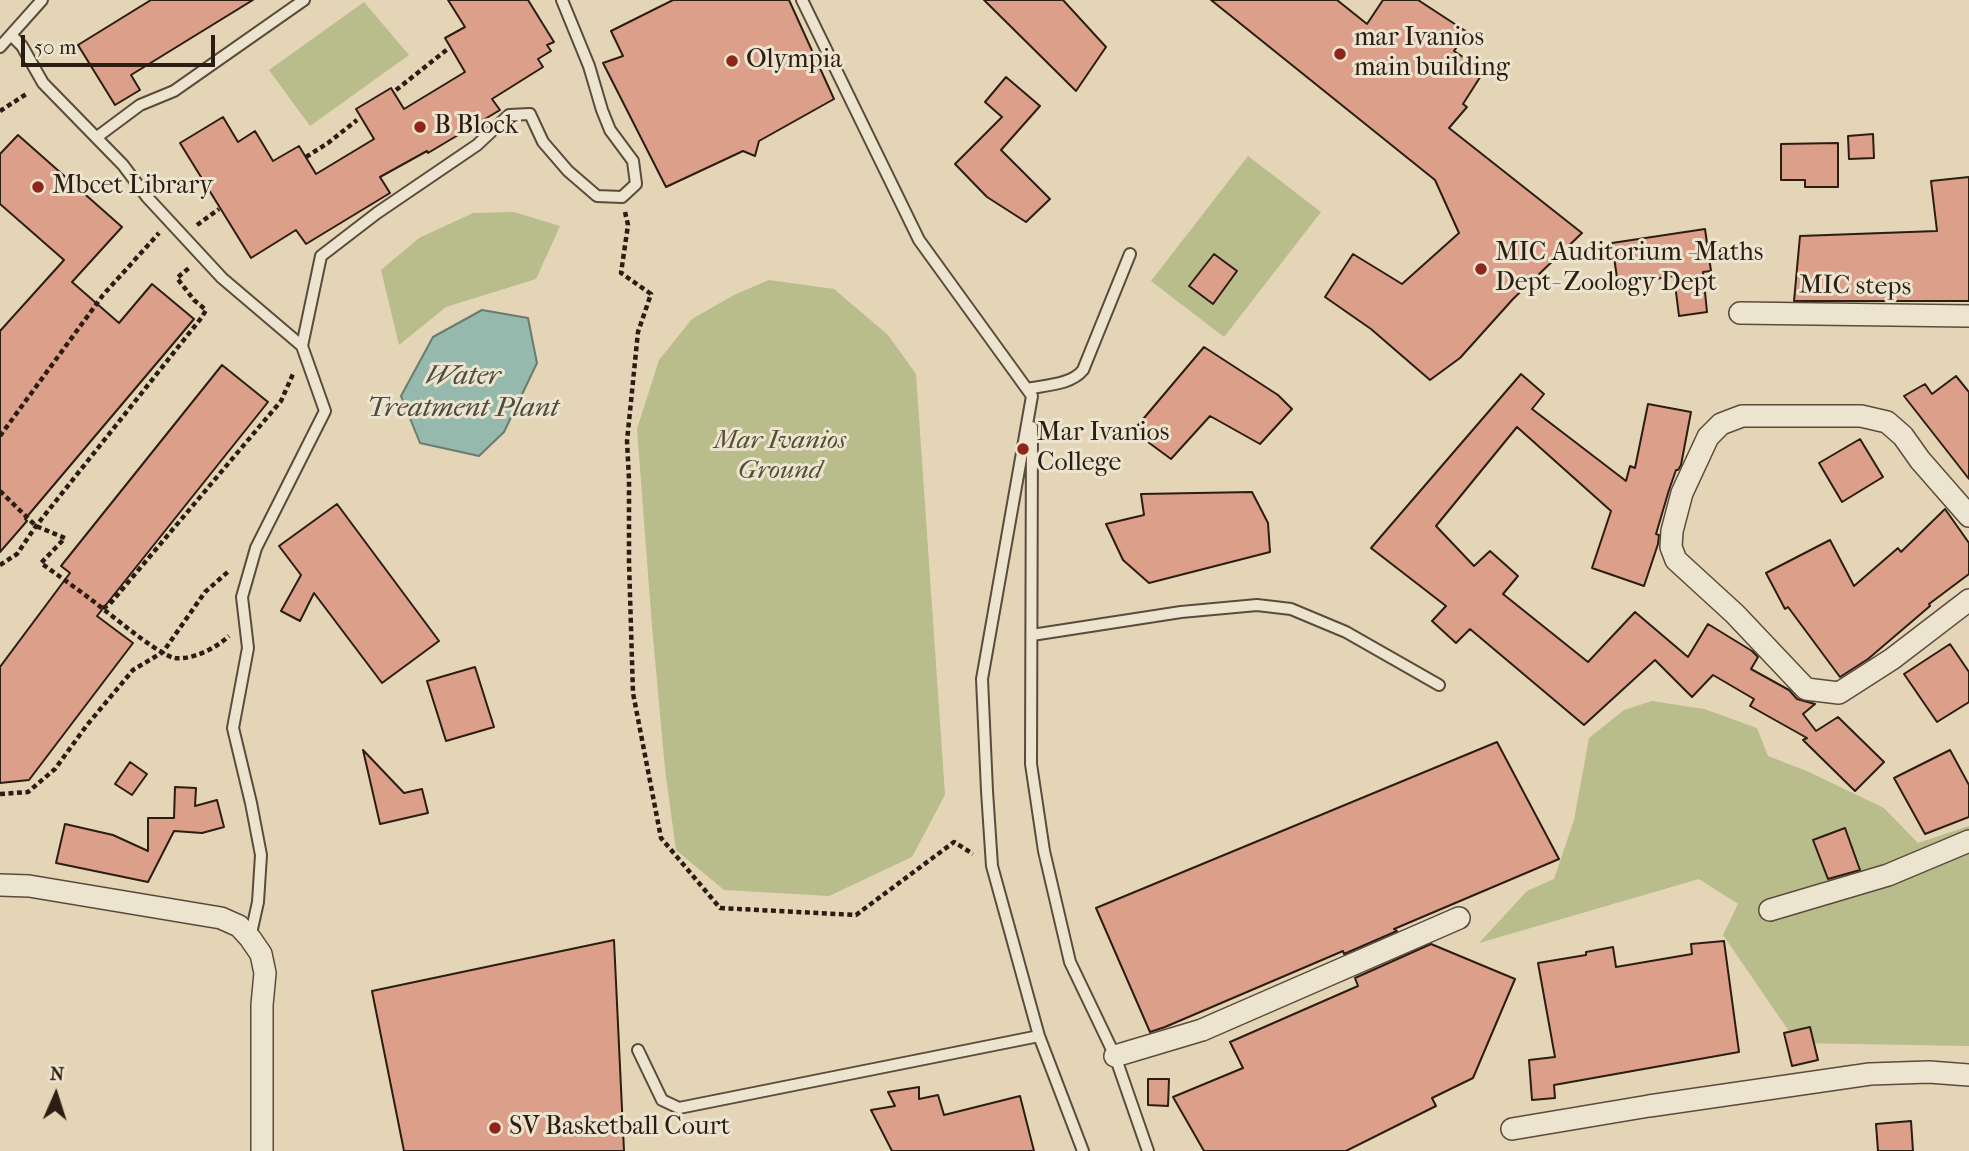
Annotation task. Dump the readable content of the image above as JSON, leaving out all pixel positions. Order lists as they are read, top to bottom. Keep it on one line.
{"streets":{"street":["MIC steps"]},"water":["Water Treatment Plant"],"parks":["Mar Ivanios Ground"],"places":["mar Ivanios main building","Olympia","B Block","Mbcet Library","MIC Auditorium -Maths Dept- Zoology Dept","Mar Ivanios College","SV Basketball Court"],"scale_bar":"50 m","north":"top"}
